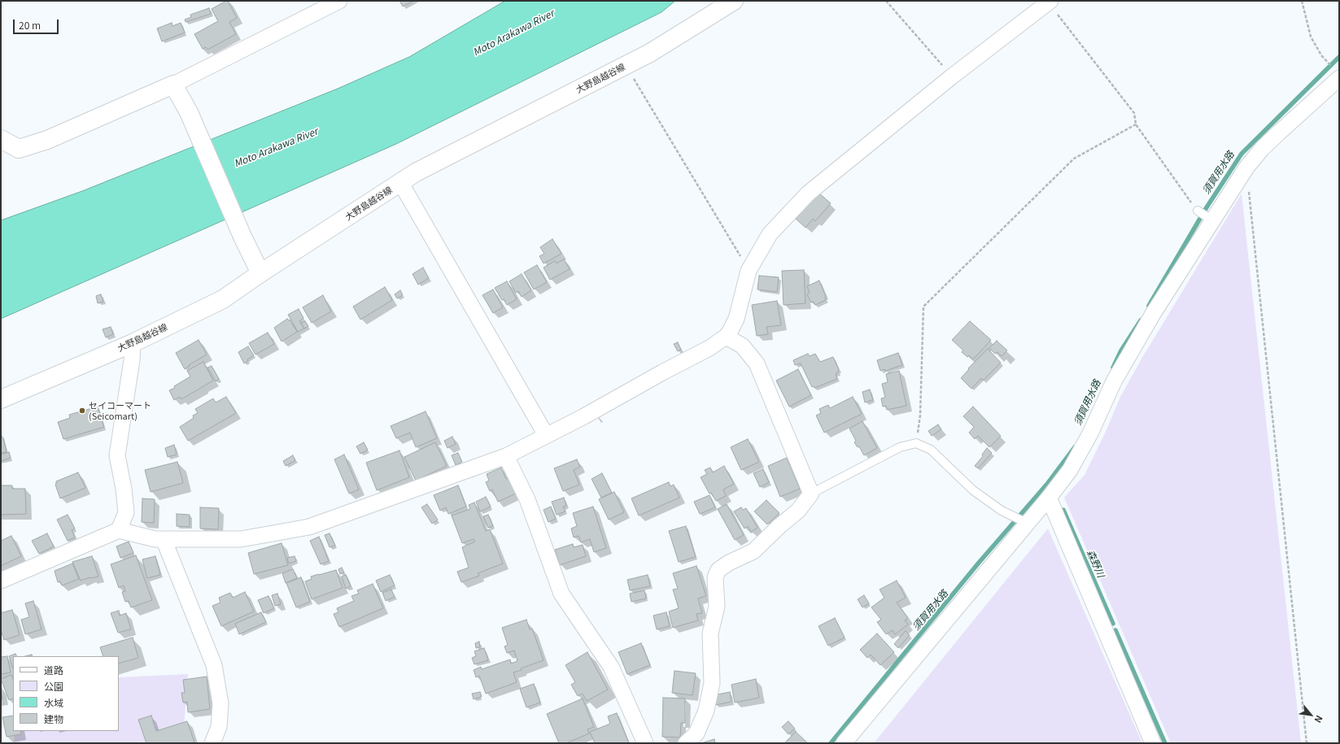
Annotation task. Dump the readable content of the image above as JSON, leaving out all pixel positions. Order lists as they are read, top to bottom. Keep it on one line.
{"streets":{"main road":["大野島越谷線"]},"water":["Moto Arakawa River","須賀用水路","森野川"],"places":["セイコーマート (Seicomart)"],"legend":["道路","公園","水域","建物"],"scale_bar":"20 m","north":"bottom right"}
